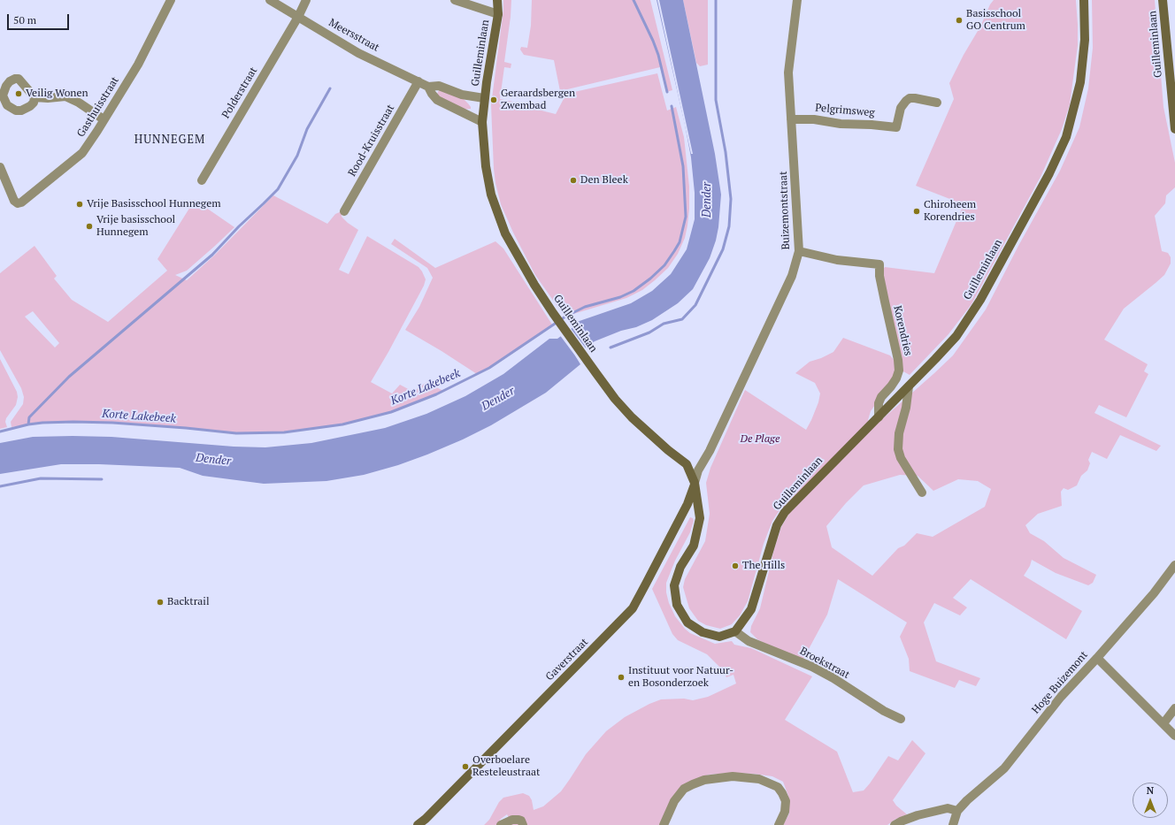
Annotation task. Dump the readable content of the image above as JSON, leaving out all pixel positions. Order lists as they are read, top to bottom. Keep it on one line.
{"streets":{"main road":["Guilleminlaan","Gaverstraat"],"street":["Meersstraat","Polderstraat","Gasthuisstraat","Pelgrimsweg","Rood-Kruisstraat","Buizemontstraat","Korendries","Broekstraat","Hoge Buizemont"]},"crossings":[["Meersstraat","Guilleminlaan"],["Meersstraat","Polderstraat"],["Meersstraat","Rood-Kruisstraat"],["Guilleminlaan","Buizemontstraat"],["Guilleminlaan","Korendries"],["Guilleminlaan","Gaverstraat"],["Guilleminlaan","Broekstraat"],["Pelgrimsweg","Buizemontstraat"],["Buizemontstraat","Korendries"],["Buizemontstraat","Gaverstraat"]],"districts":["HUNNEGEM"],"water":["Dender","Korte Lakebeek"],"parks":["De Plage"],"places":["Basisschool GO Centrum","Veilig Wonen","Geraardsbergen Zwembad","Den Bleek","Vrije Basisschool Hunnegem","Chiroheem Korendries","Vrije basisschool Hunnegem","The Hills","Backtrail","Instituut voor Natuur- en Bosonderzoek","Overboelare Resteleustraat"],"scale_bar":"50 m","north":"top"}
